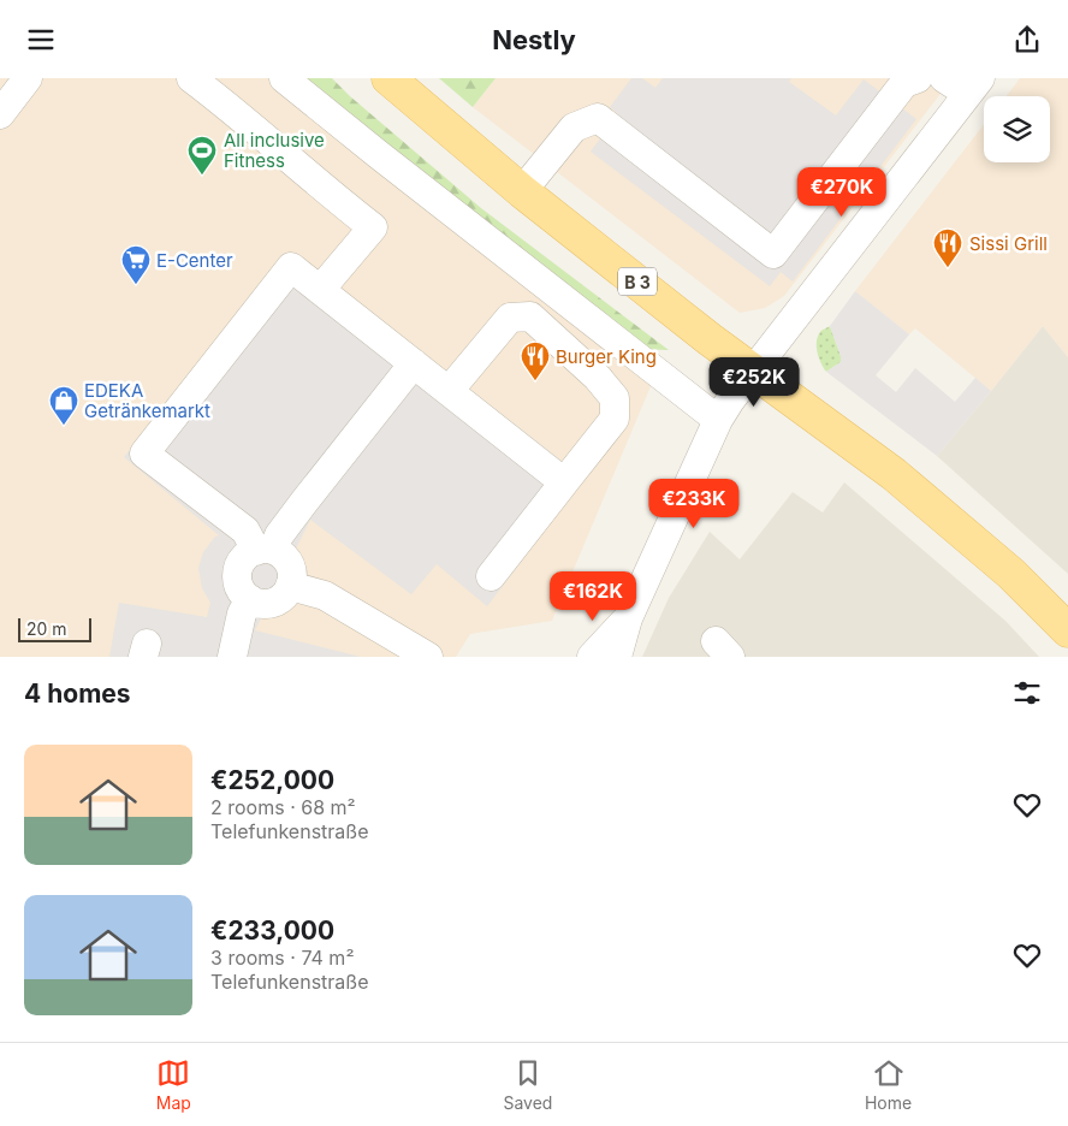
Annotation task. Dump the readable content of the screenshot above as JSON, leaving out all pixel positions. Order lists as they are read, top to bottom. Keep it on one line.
{"streets":{"main road":["B 3"]},"places":{"sports":["All inclusive Fitness"],"restaurant":["Sissi Grill","Burger King"],"supermarket":["E-Center"],"shop":["EDEKA Getränkemarkt"]},"scale_bar":"20 m","page":{"header":"Nestly","price":["€270K","€252K","€233K","€162K"],"scale":"20 m","heading":"4 homes","list":[{"name":"€252,000","note":"2 rooms · 68 m² · Telefunkenstraße"},{"name":"€233,000","note":"3 rooms · 74 m² · Telefunkenstraße"}],"tabs":["Map","Saved","Home"]}}
